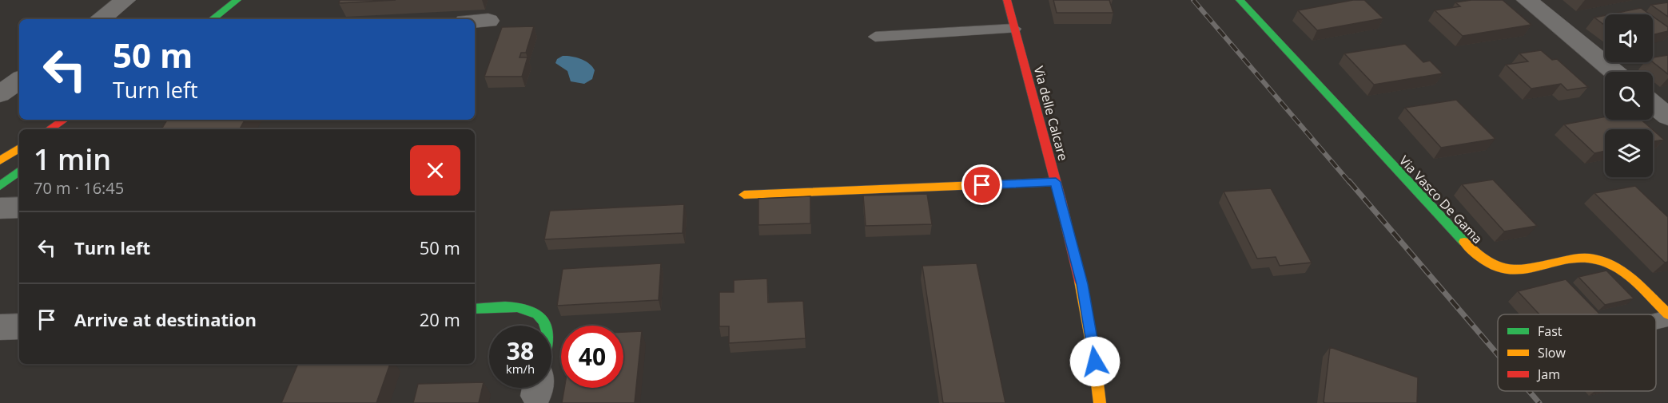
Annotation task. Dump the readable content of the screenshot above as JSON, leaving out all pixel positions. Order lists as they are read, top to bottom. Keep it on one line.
{"streets":{"street":["Via delle Calcare","Via Vasco De Gama"]},"legend":["Fast","Slow","Jam"],"page":{"turn":["50 m","Turn left"],"heading":["1 min","70 m · 16:45"],"list":[{"name":"Turn left","value":"50 m"},{"name":"Arrive at destination","value":"20 m"}],"speed":"38 km/h","limit":"40"}}
